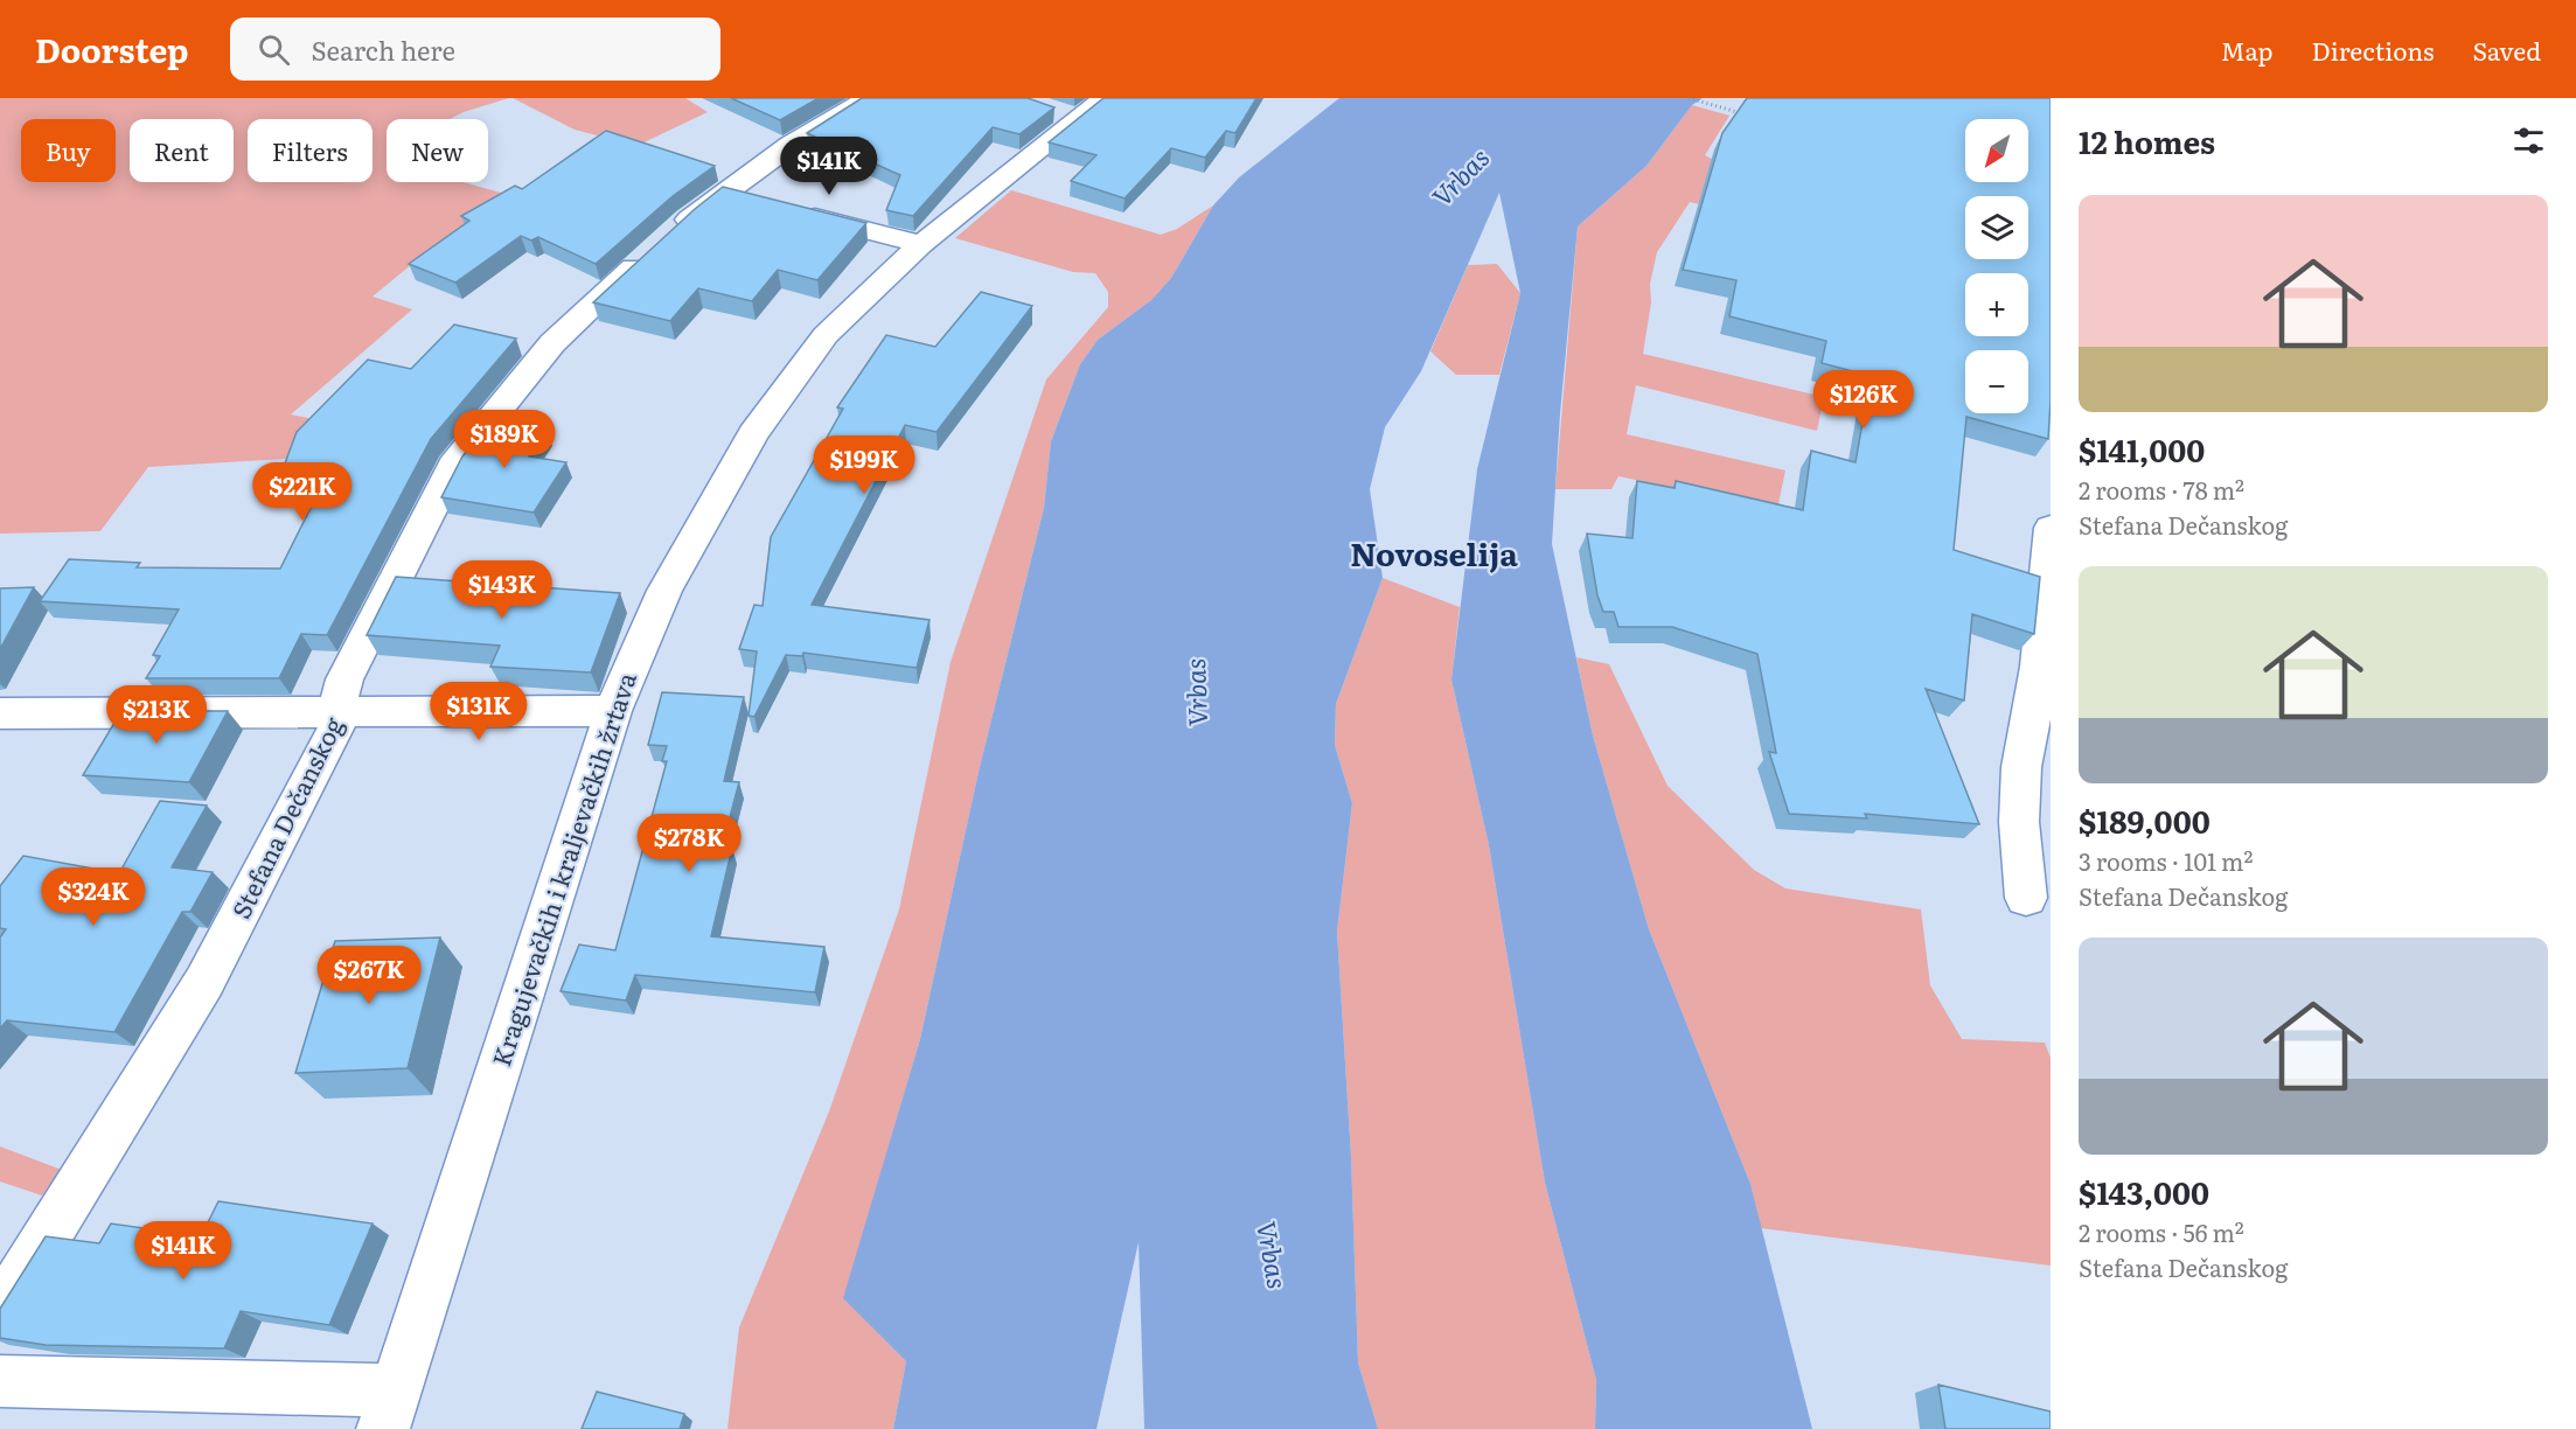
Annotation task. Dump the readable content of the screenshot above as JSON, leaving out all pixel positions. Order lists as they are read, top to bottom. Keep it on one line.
{"streets":{"street":["Stefana Dečanskog","Kragujevačkih i kraljevačkih žrtava"]},"districts":["Novoselija"],"water":["Vrbas"],"north":"bottom left","page":{"header":"Doorstep","search":"Search here","nav":["Map","Directions","Saved"],"heading":"12 homes","map_buttons":["+","−"],"chip":["Buy","Rent","Filters","New"],"price":["$141K","$126K","$189K","$199K","$221K","$143K","$131K","$213K","$278K","$324K","$267K","$141K"],"list":[{"name":"$141,000","note":"2 rooms · 78 m² · Stefana Dečanskog"},{"name":"$189,000","note":"3 rooms · 101 m² · Stefana Dečanskog"},{"name":"$143,000","note":"2 rooms · 56 m² · Stefana Dečanskog"}]}}
